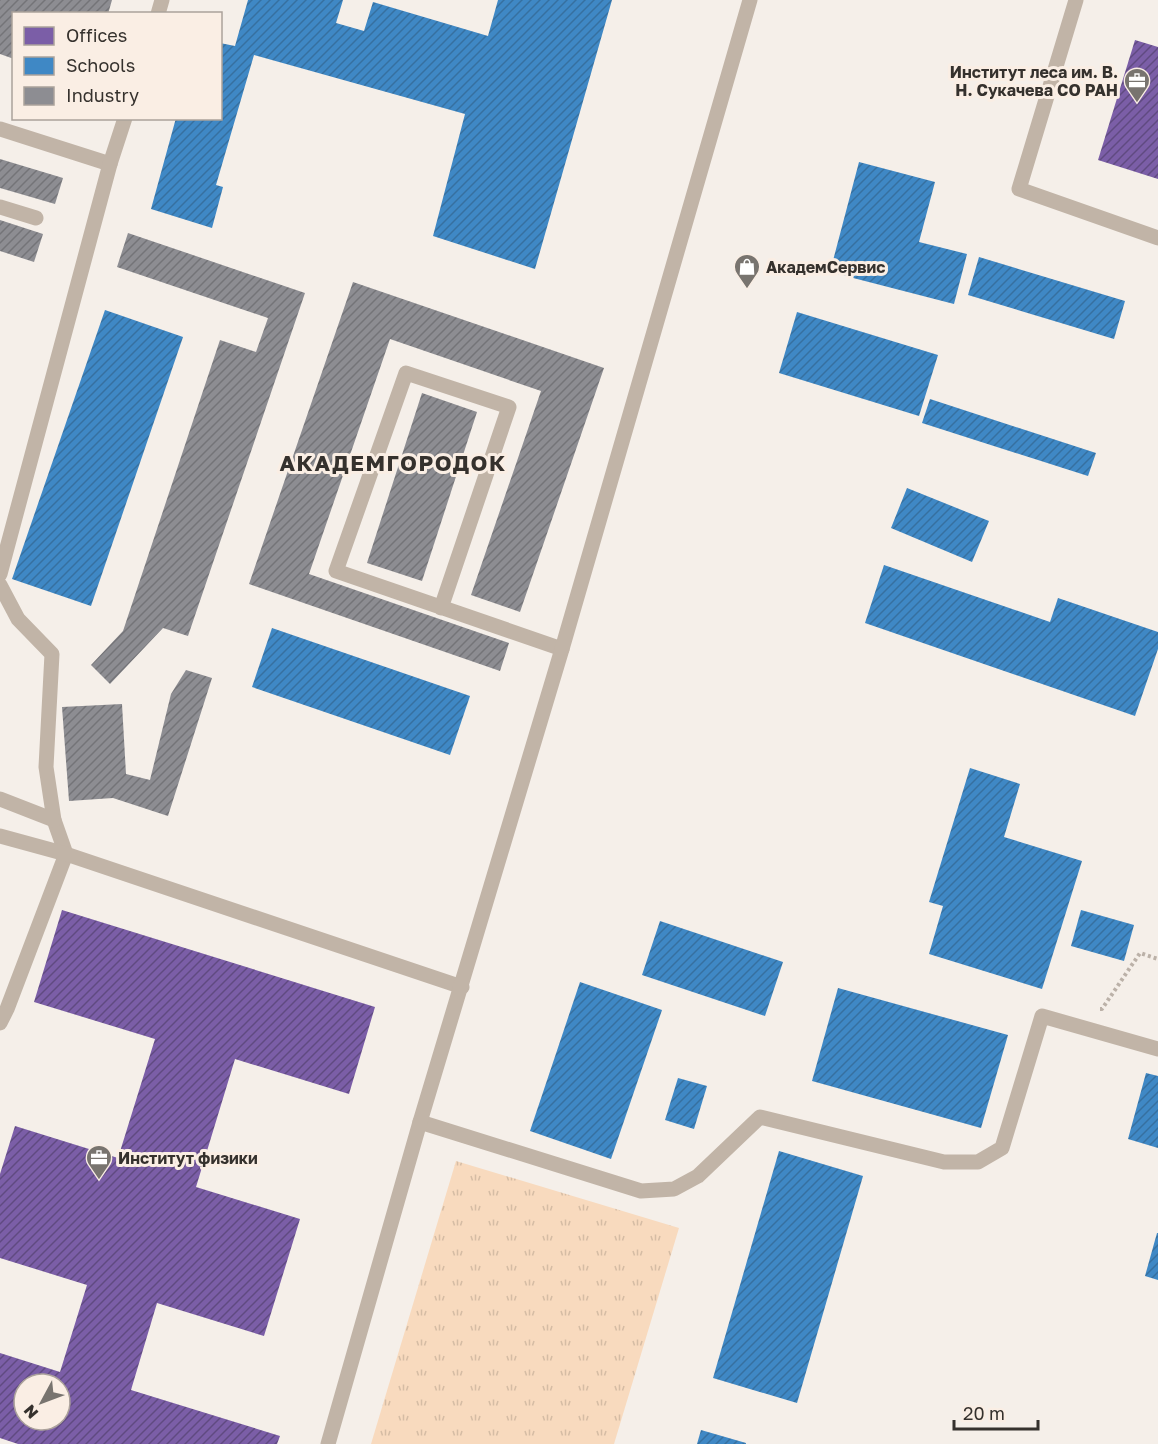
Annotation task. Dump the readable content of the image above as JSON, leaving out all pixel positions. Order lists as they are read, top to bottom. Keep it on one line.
{"districts":["АКАДЕМГОРОДОК"],"places":{"office":["Институт леса им. В. Н. Сукачева СО РАН","Институт физики"],"shop":["АкадемСервис"]},"legend":["Offices","Schools","Industry"],"scale_bar":"20 m","north":"bottom left"}
